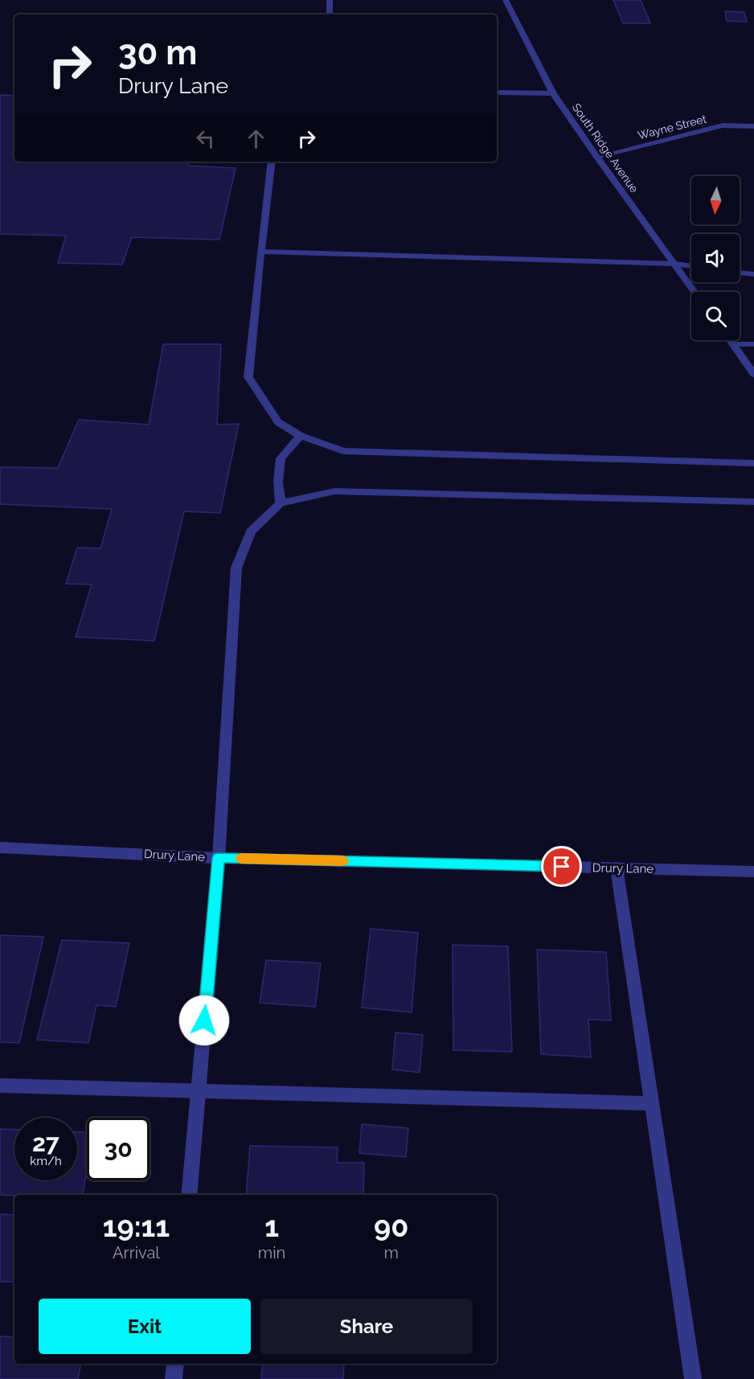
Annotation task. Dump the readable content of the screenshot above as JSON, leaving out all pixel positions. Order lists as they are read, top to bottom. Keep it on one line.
{"streets":{"street":["Wayne Street","South Ridge Avenue","Drury Lane"]},"crossings":[["Wayne Street","South Ridge Avenue"]],"north":"bottom","page":{"turn":["30 m","Drury Lane"],"speed":"27 km/h","limit":"30","eta":["19:11","Arrival","1","min","90","m"],"buttons":["Exit","Share"]}}
